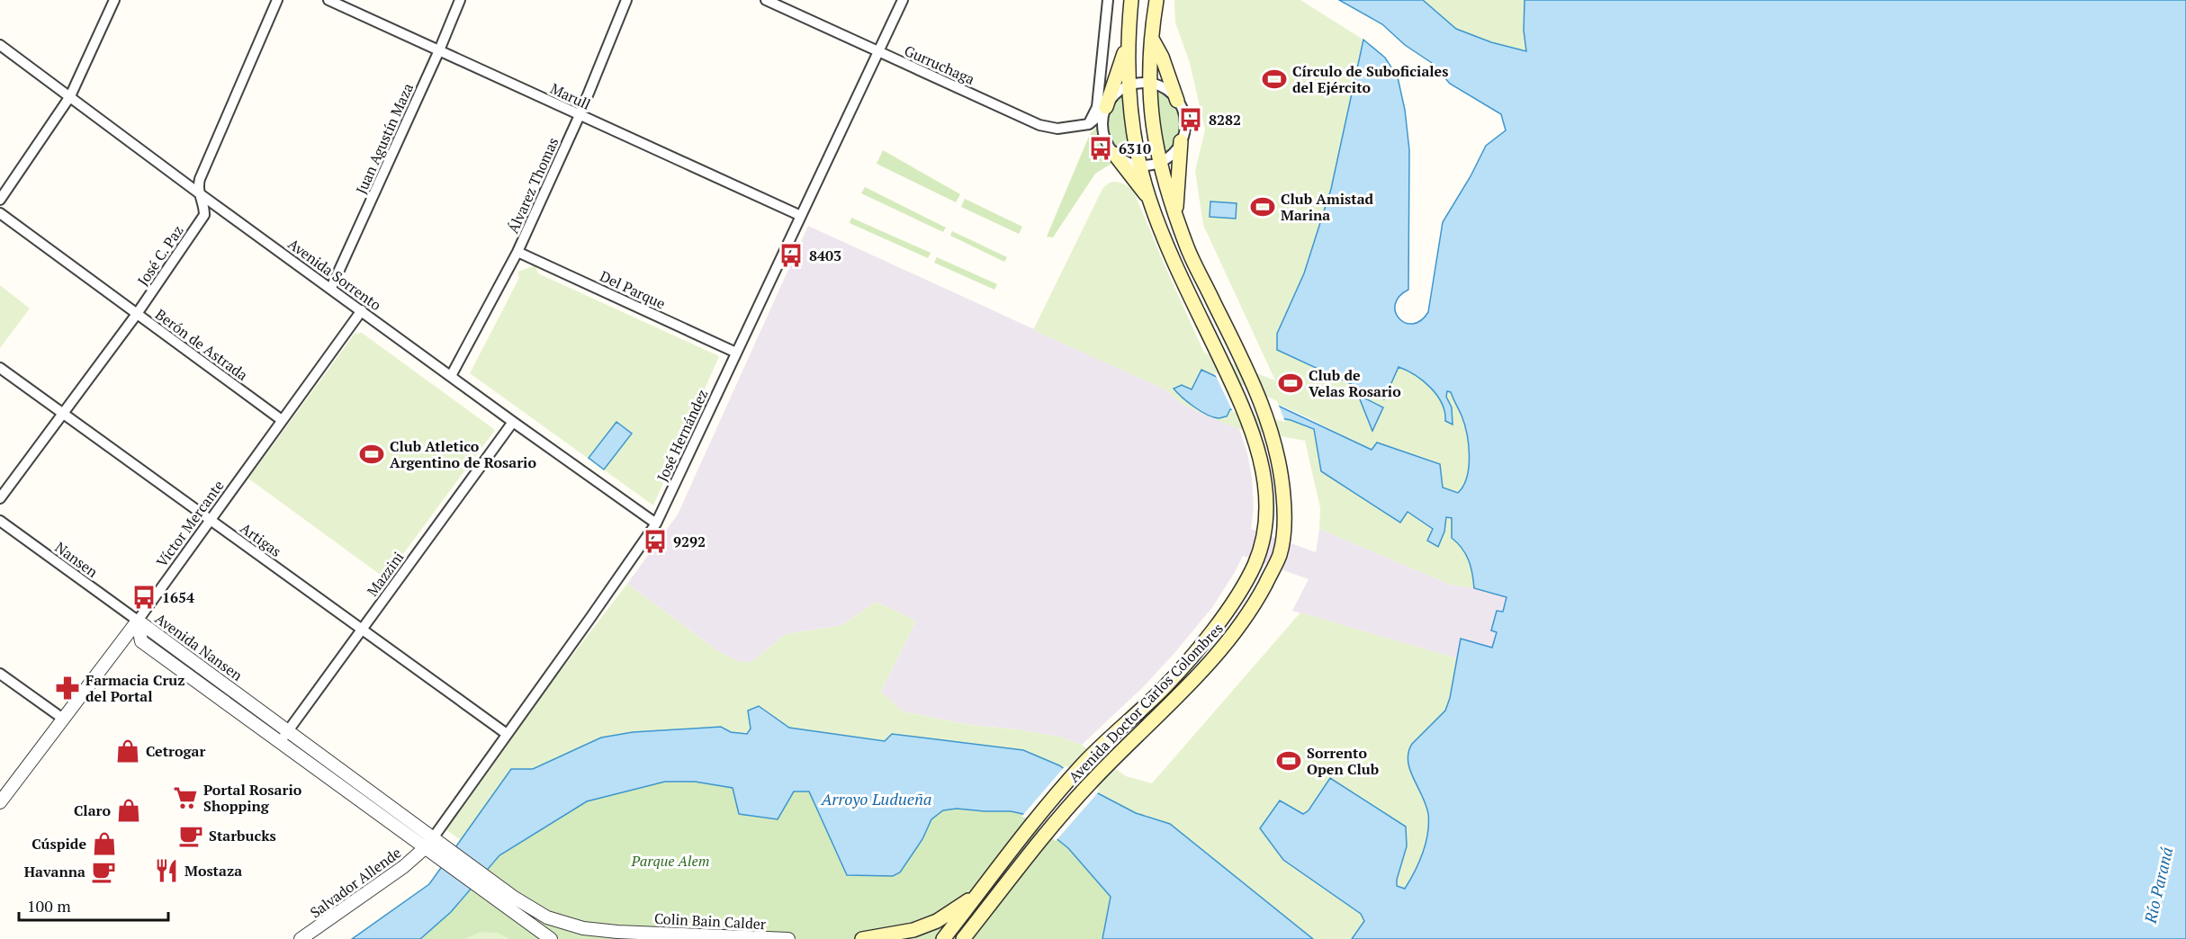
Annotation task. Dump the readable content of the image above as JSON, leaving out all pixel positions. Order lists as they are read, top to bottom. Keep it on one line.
{"streets":{"main road":["Avenida Doctor Carlos Colombres"],"street":["Gurruchaga","Marull","Juan Agustín Maza","Álvarez Thomas","José C. Paz","Avenida Sorrento","Del Parque","Berón de Astrada","José Hernández","Víctor Mercante","Artigas","Nansen","Mazzini","Avenida Nansen","Salvador Allende","Colin Bain Calder"]},"crossings":[["Gurruchaga","José Hernández"],["Gurruchaga","Avenida Doctor Carlos Colombres"],["Marull","Juan Agustín Maza"],["Marull","Álvarez Thomas"],["Marull","José Hernández"],["Juan Agustín Maza","Avenida Sorrento"],["Álvarez Thomas","Avenida Sorrento"],["Álvarez Thomas","Del Parque"],["José C. Paz","Avenida Sorrento"],["José C. Paz","Berón de Astrada"],["José C. Paz","Artigas"],["Avenida Sorrento","José Hernández"],["Avenida Sorrento","Víctor Mercante"],["Avenida Sorrento","Mazzini"],["Del Parque","José Hernández"],["Berón de Astrada","Víctor Mercante"],["José Hernández","Artigas"],["José Hernández","Avenida Nansen"],["José Hernández","Salvador Allende"],["Víctor Mercante","Artigas"],["Víctor Mercante","Nansen"],["Víctor Mercante","Avenida Nansen"],["Artigas","Mazzini"],["Nansen","Avenida Nansen"],["Mazzini","Avenida Nansen"],["Avenida Nansen","Salvador Allende"],["Avenida Nansen","Colin Bain Calder"]],"water":["Arroyo Ludueña","Río Paraná"],"parks":["Parque Alem"],"places":{"sports":["Círculo de Suboficiales del Ejército","Club Amistad Marina","Club de Velas Rosario","Club Atletico Argentino de Rosario","Sorrento Open Club"],"bus stop":["8282","6310","8403","9292","1654"],"pharmacy":["Farmacia Cruz del Portal"],"shop":["Cetrogar","Claro","Cúspide"],"supermarket":["Portal Rosario Shopping"],"cafe":["Starbucks","Havanna"],"restaurant":["Mostaza"]},"scale_bar":"100 m"}
